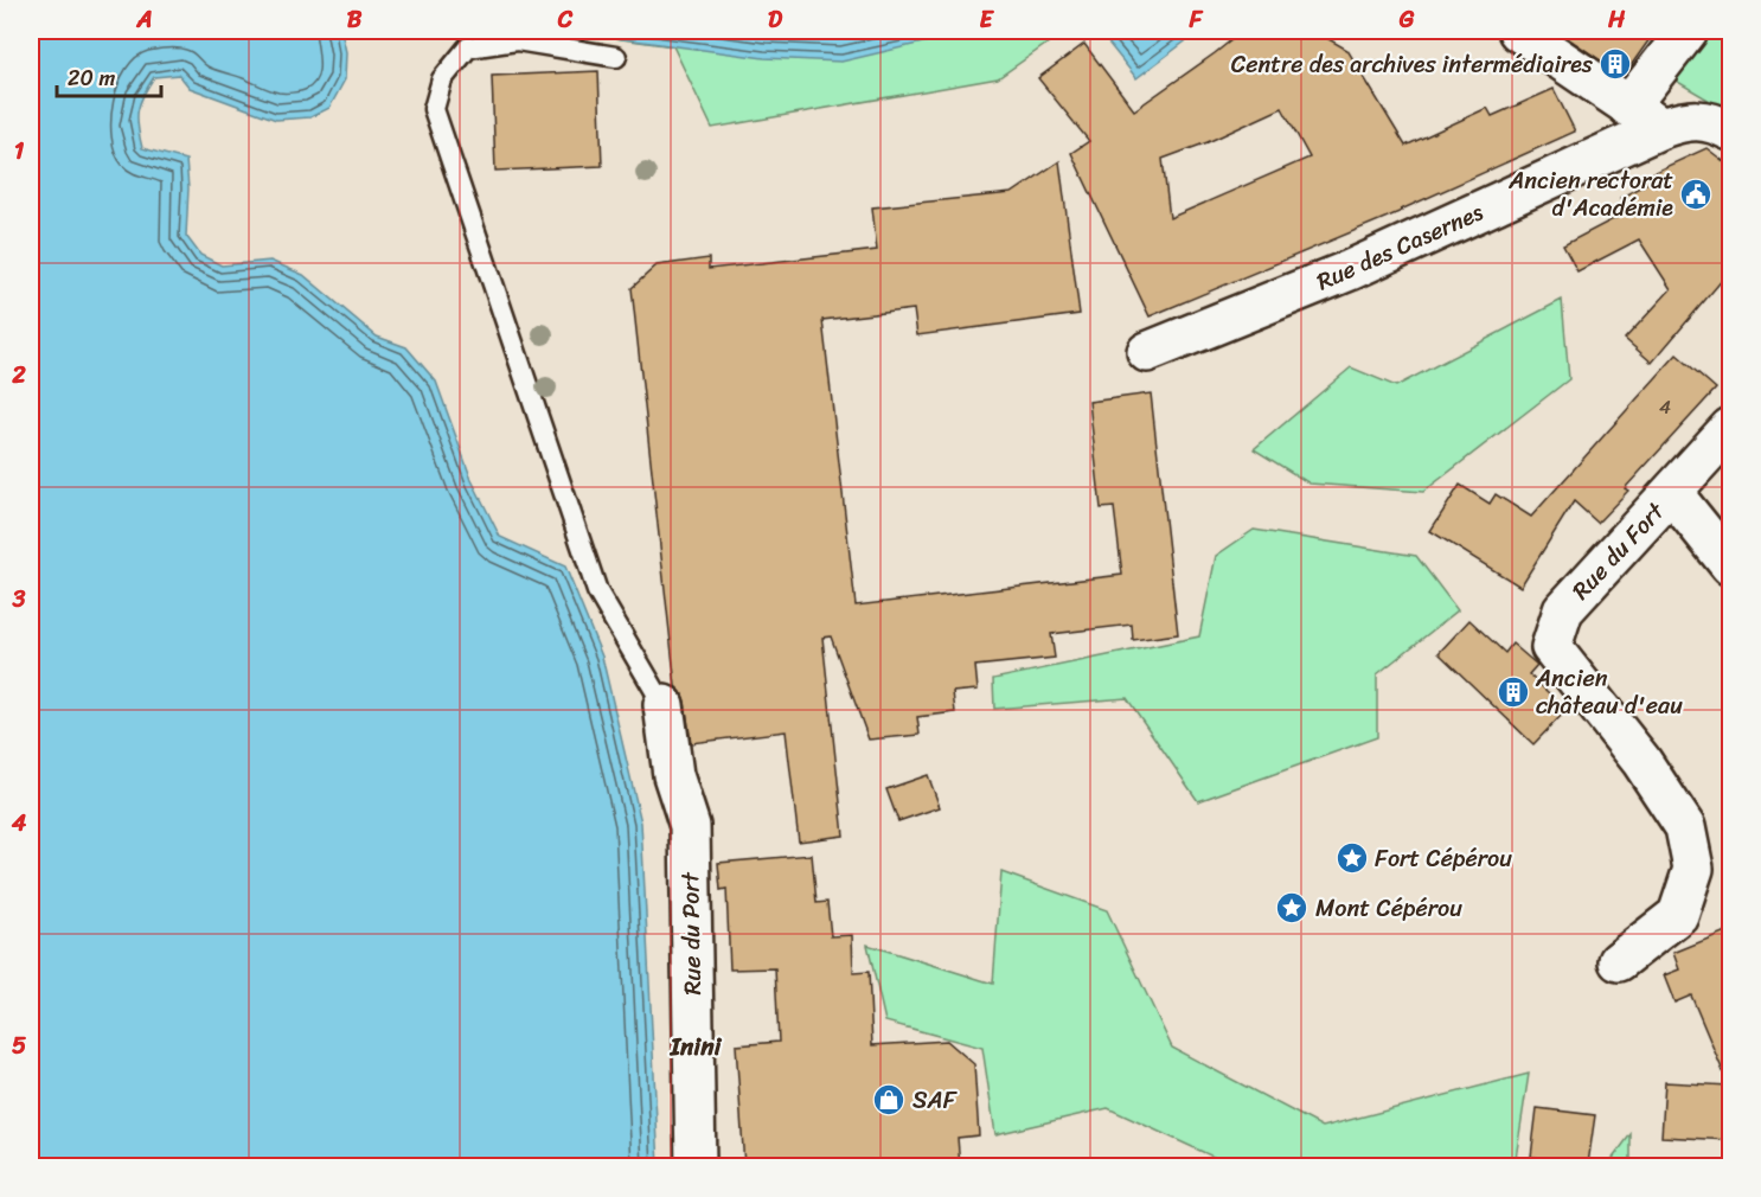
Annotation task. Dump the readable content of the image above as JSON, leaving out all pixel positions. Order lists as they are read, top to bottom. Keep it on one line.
{"streets":{"street":["Rue des Casernes","Rue du Fort","Rue du Port"]},"districts":["Inini"],"places":{"building":["Centre des archives intermédiaires","Ancien château d'eau"],"public building":["Ancien rectorat d'Académie"],"place":["Fort Cépérou","Mont Cépérou"],"shop":["SAF"]},"house_numbers":["4"],"scale_bar":"20 m","grid":{"columns":["A","B","C","D","E","F","G","H"],"rows":["1","2","3","4","5"]}}
